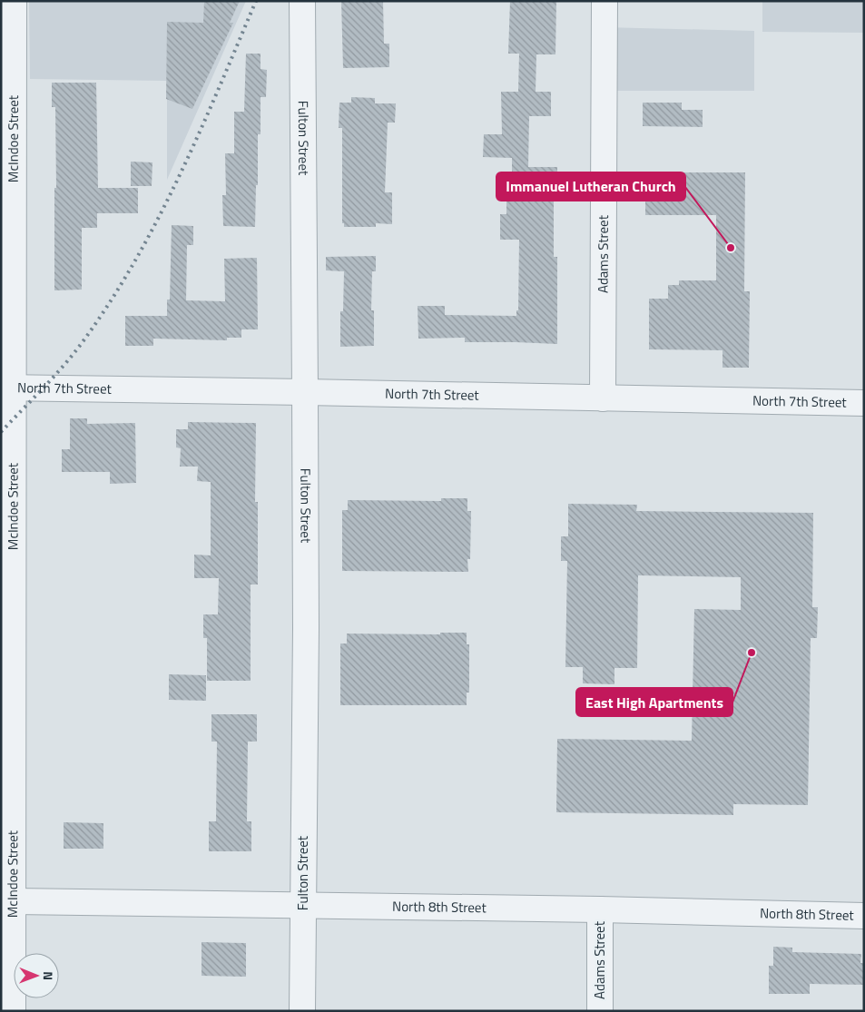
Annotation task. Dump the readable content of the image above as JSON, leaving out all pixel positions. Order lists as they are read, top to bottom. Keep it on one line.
{"streets":{"street":["McIndoe Street","Fulton Street","Adams Street","North 7th Street","North 8th Street"]},"crossings":[["McIndoe Street","North 7th Street"],["McIndoe Street","North 8th Street"],["Fulton Street","North 7th Street"],["Fulton Street","North 8th Street"],["Adams Street","North 7th Street"],["Adams Street","North 8th Street"]],"places":["Immanuel Lutheran Church","East High Apartments"],"north":"right"}
